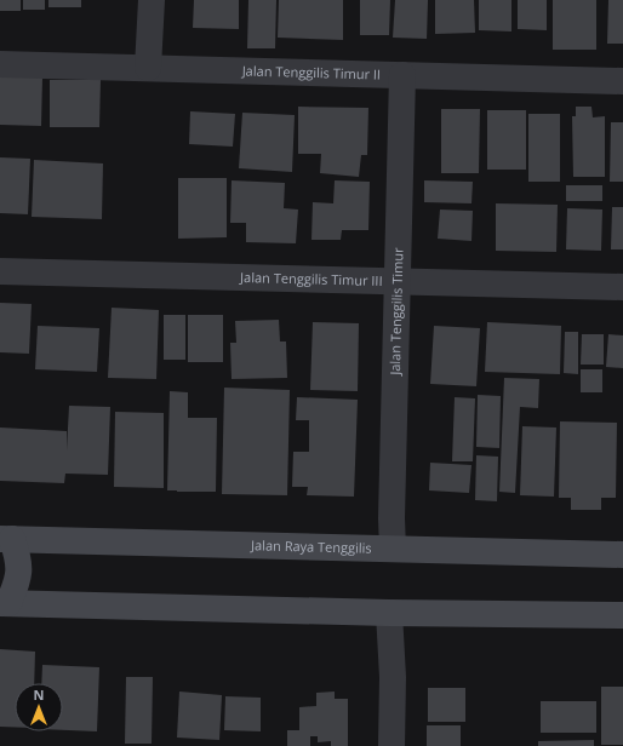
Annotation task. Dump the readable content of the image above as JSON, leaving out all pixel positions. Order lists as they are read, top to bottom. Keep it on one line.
{"streets":{"main road":["Jalan Raya Tenggilis"],"street":["Jalan Tenggilis Timur II","Jalan Tenggilis Timur III","Jalan Tenggilis Timur"]},"crossings":[["Jalan Tenggilis Timur II","Jalan Tenggilis Timur"],["Jalan Tenggilis Timur III","Jalan Tenggilis Timur"],["Jalan Tenggilis Timur","Jalan Raya Tenggilis"]],"north":"top"}
